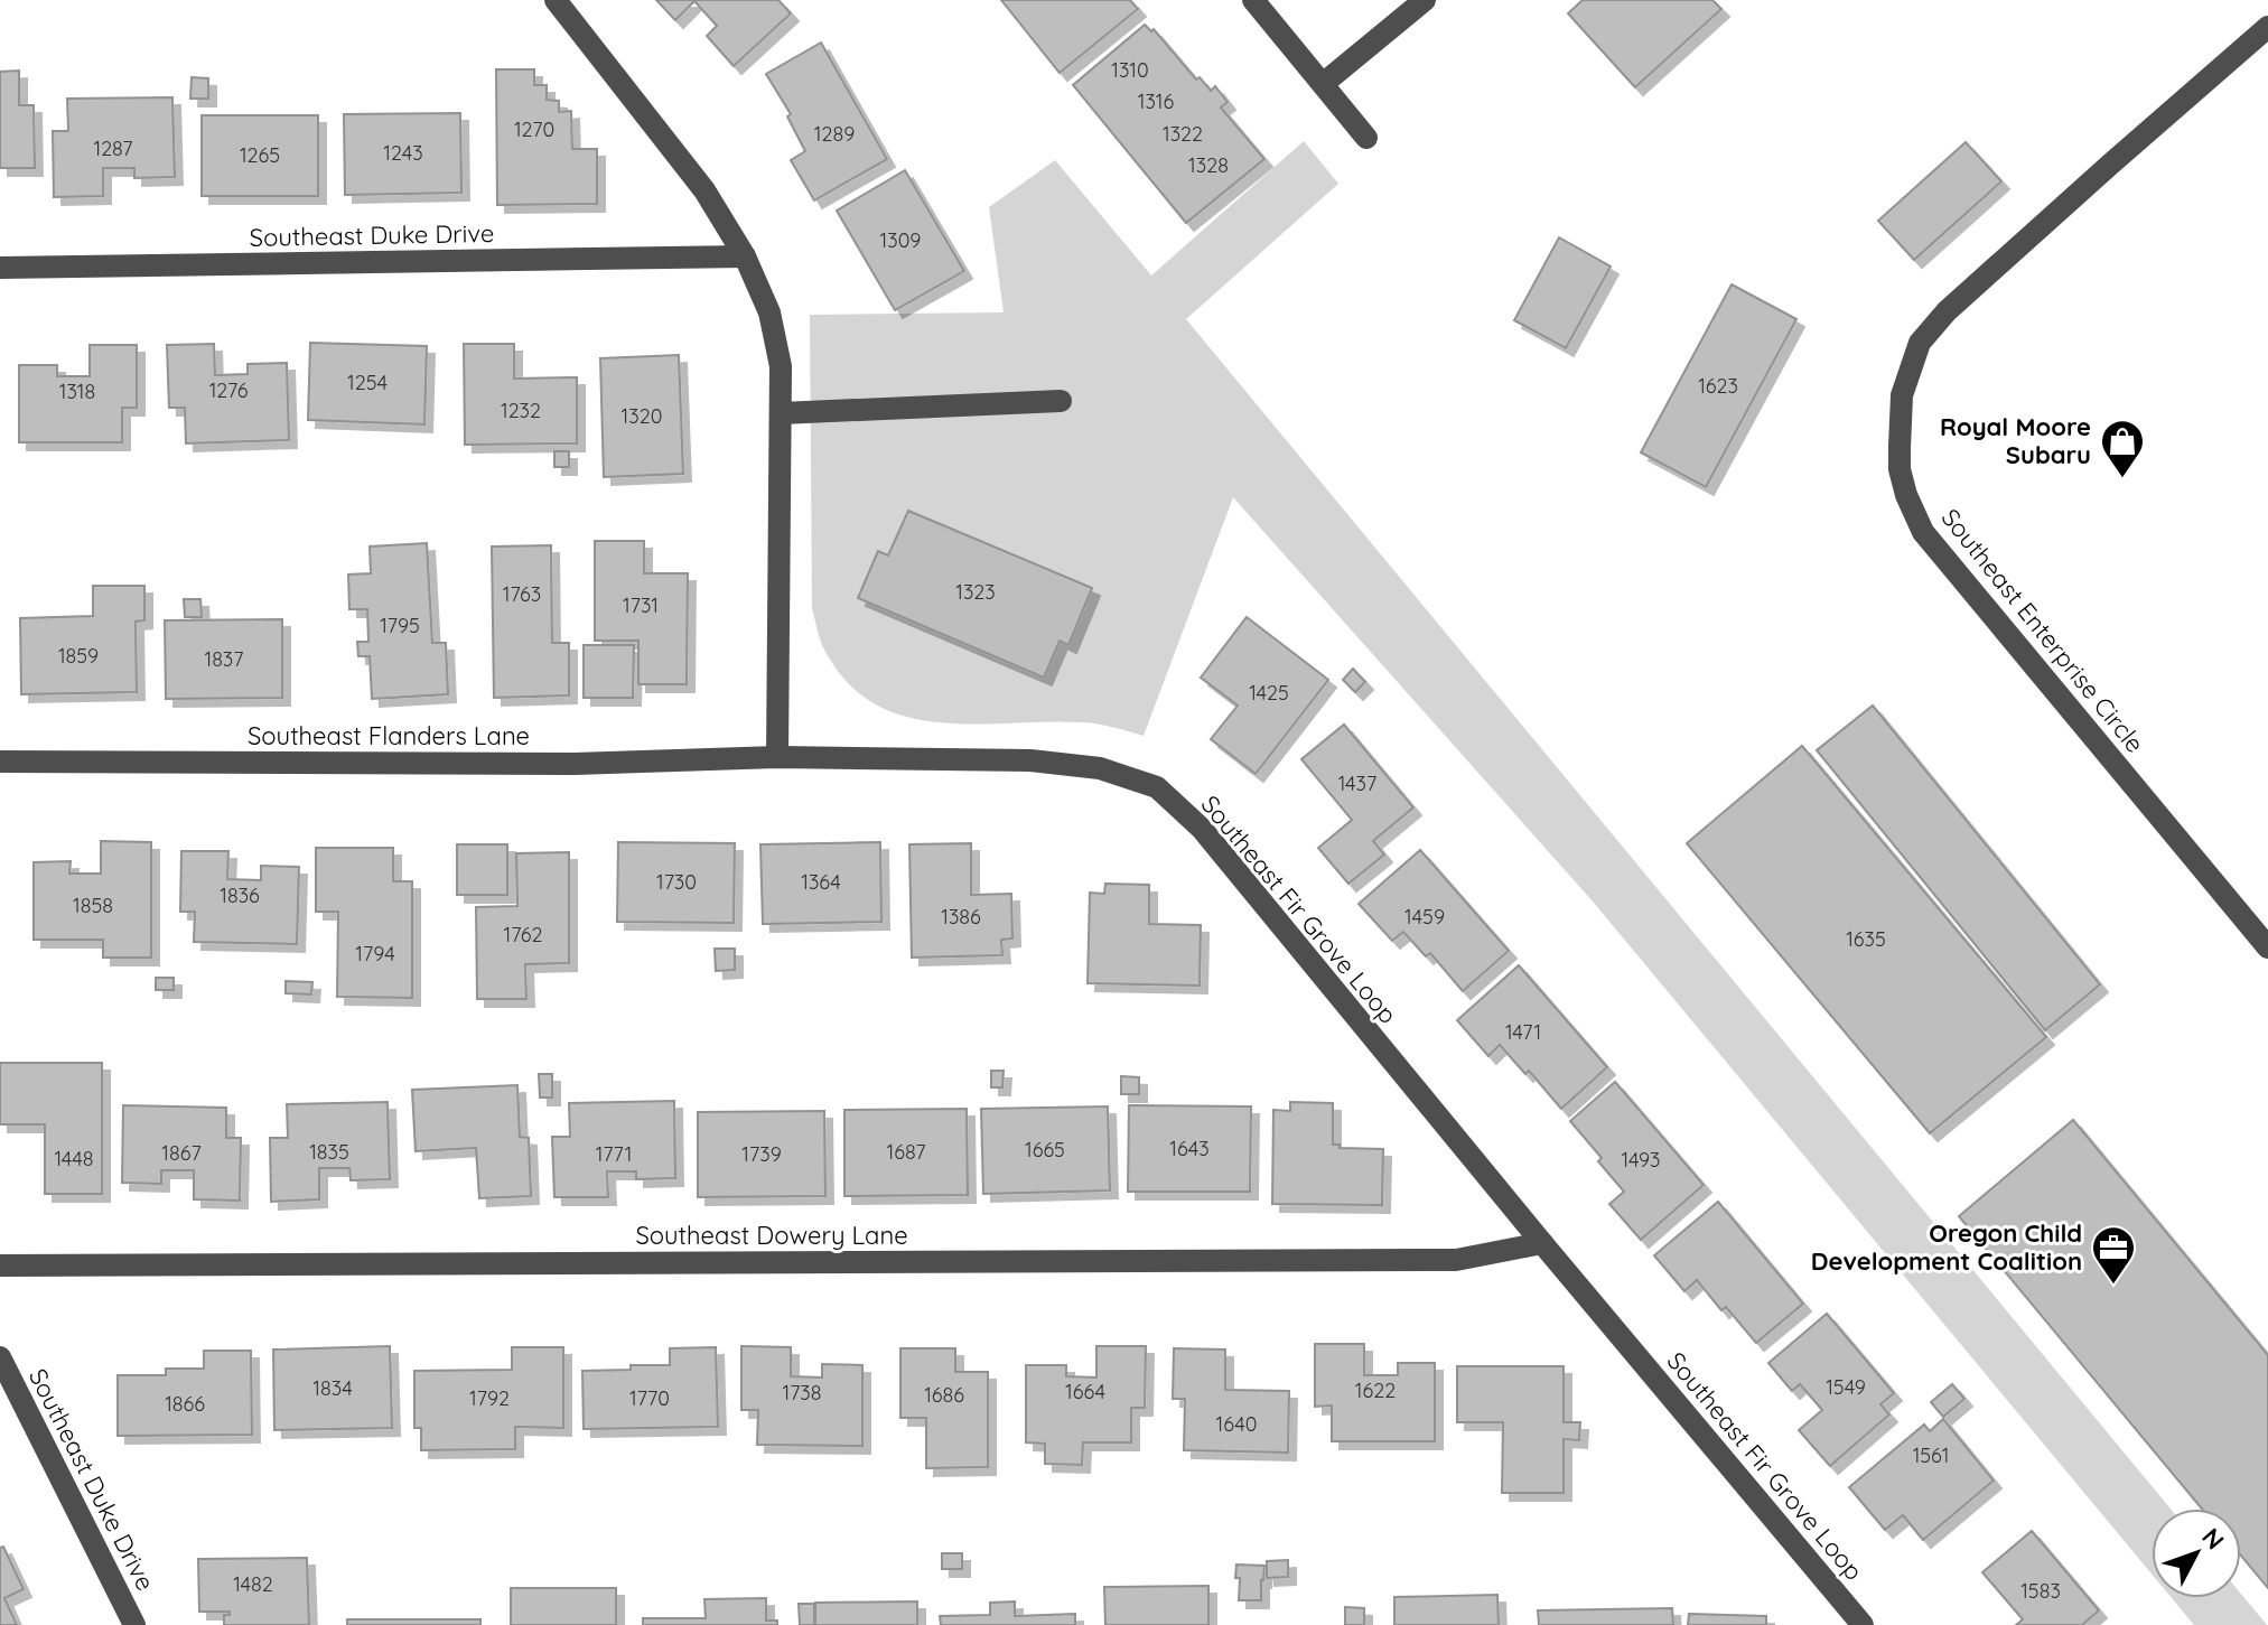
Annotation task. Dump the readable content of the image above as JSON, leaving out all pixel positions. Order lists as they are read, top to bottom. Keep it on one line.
{"streets":{"street":["Southeast Duke Drive","Southeast Enterprise Circle","Southeast Flanders Lane","Southeast Fir Grove Loop","Southeast Dowery Lane"]},"crossings":[["Southeast Flanders Lane","Southeast Fir Grove Loop"],["Southeast Fir Grove Loop","Southeast Dowery Lane"]],"places":{"shop":["Royal Moore Subaru"],"office":["Oregon Child Development Coalition"]},"house_numbers":["1310","1316","1270","1289","1322","1287","1243","1265","1328","1309","1254","1623","1276","1318","1232","1320","1323","1763","1731","1795","1859","1837","1425","1437","1730","1364","1836","1858","1386","1459","1762","1635","1794","1471","1643","1665","1835","1687","1867","1771","1739","1448","1493","1549","1834","1622","1664","1738","1686","1792","1770","1866","1640","1561","1482","1583"],"north":"top right"}
